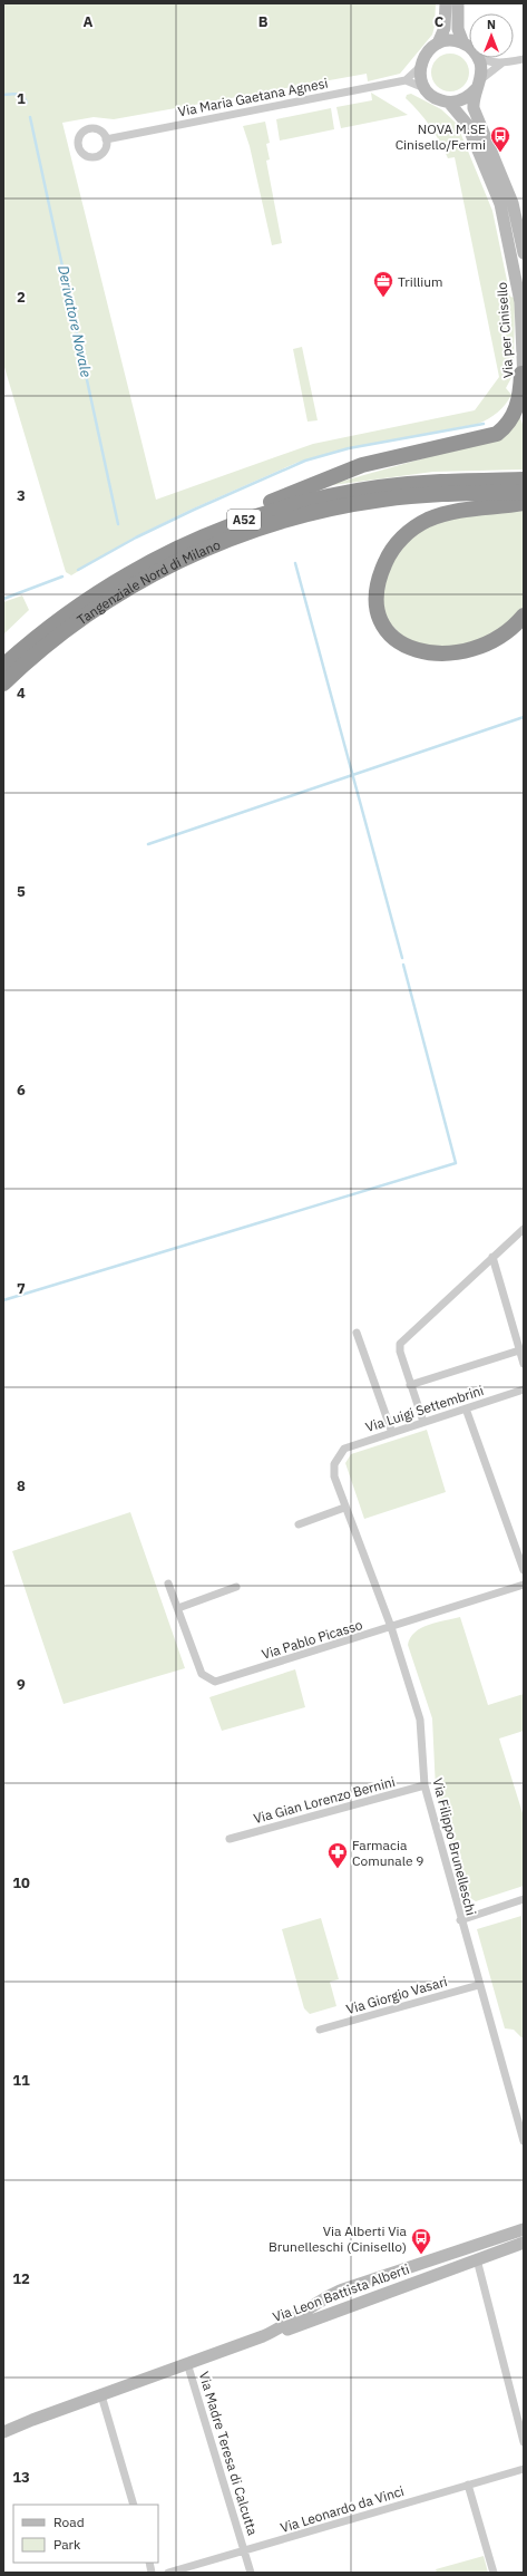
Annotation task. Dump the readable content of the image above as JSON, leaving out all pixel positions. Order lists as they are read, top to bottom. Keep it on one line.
{"streets":{"highway":["A52","Tangenziale Nord di Milano"],"street":["Via Maria Gaetana Agnesi","Via per Cinisello","Via Luigi Settembrini","Via Pablo Picasso","Via Gian Lorenzo Bernini","Via Filippo Brunelleschi","Via Giorgio Vasari","Via Leon Battista Alberti","Via Madre Teresa di Calcutta","Via Leonardo da Vinci"]},"crossings":[["Via per Cinisello","A52"],["A52","Tangenziale Nord di Milano"],["Via Luigi Settembrini","Via Filippo Brunelleschi"],["Via Pablo Picasso","Via Filippo Brunelleschi"],["Via Gian Lorenzo Bernini","Via Filippo Brunelleschi"],["Via Filippo Brunelleschi","Via Giorgio Vasari"],["Via Leon Battista Alberti","Via Madre Teresa di Calcutta"],["Via Madre Teresa di Calcutta","Via Leonardo da Vinci"]],"water":["Derivatore Novale"],"places":{"bus stop":["NOVA M.SE Cinisello/Fermi","Via Alberti Via Brunelleschi (Cinisello)"],"office":["Trillium"],"pharmacy":["Farmacia Comunale 9"]},"legend":["Road","Park"],"north":"top","grid":{"columns":["A","B","C"],"rows":["1","2","3","4","5","6","7","8","9","10","11","12","13"]}}
